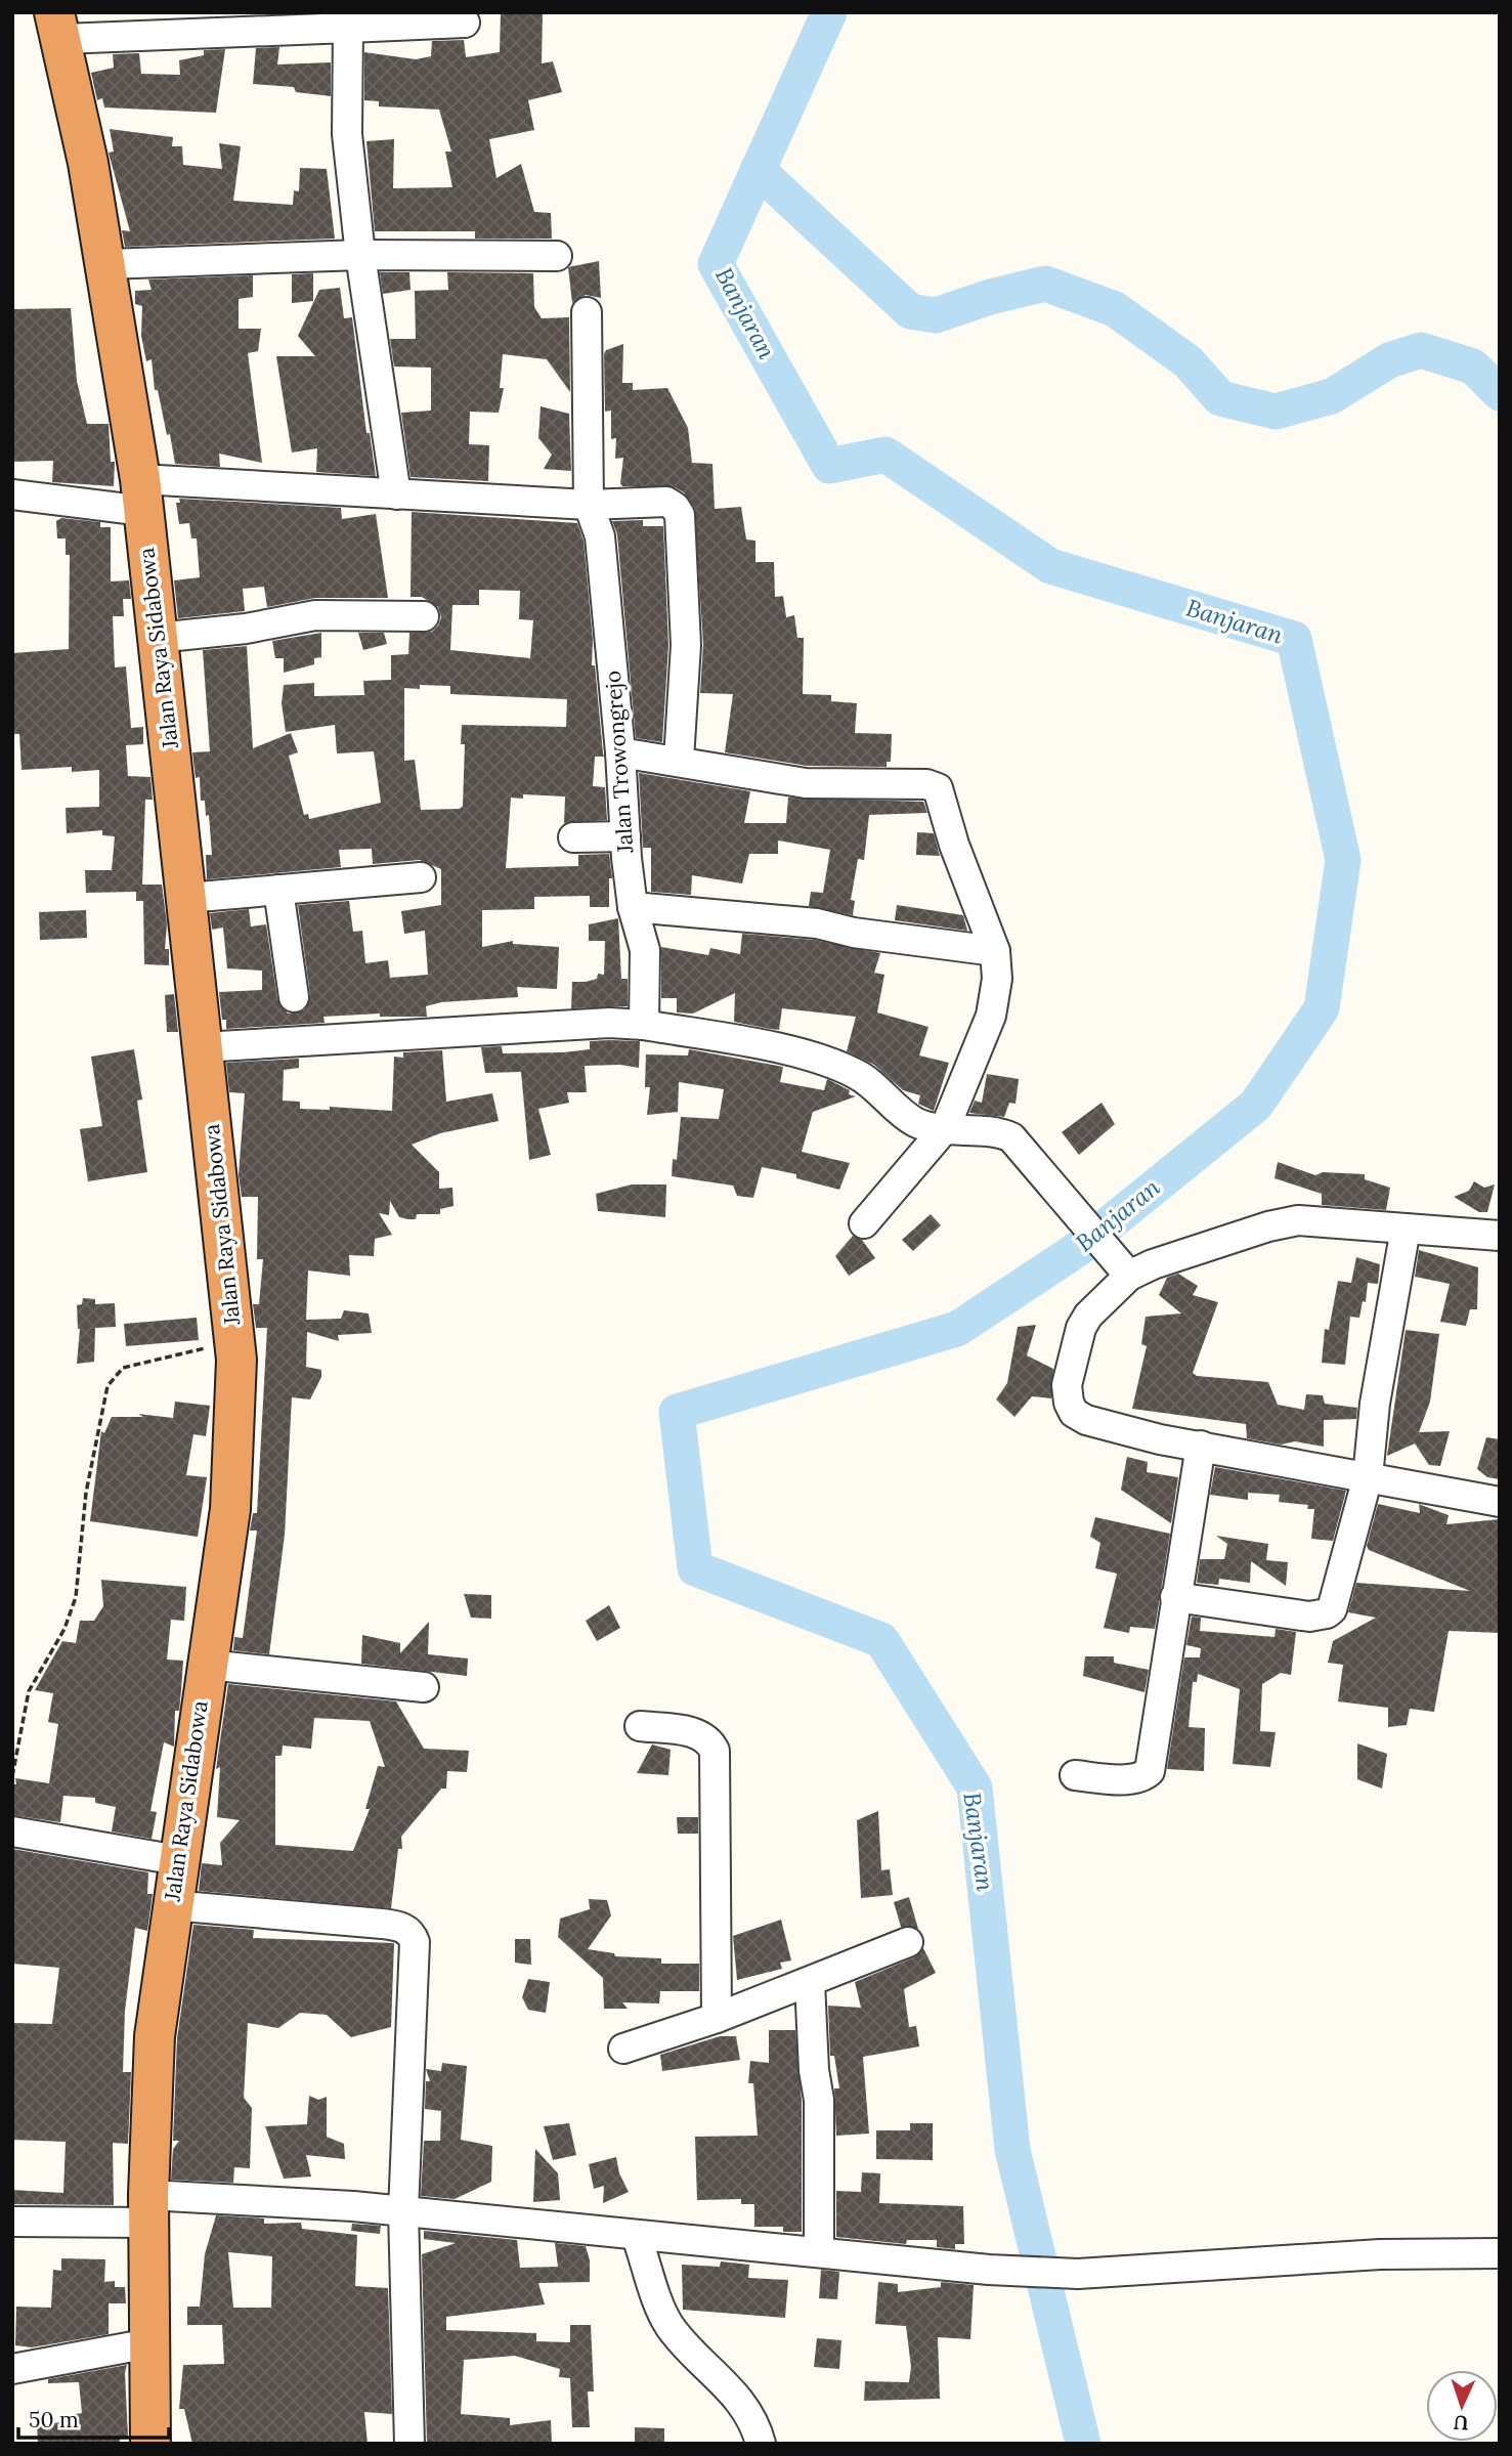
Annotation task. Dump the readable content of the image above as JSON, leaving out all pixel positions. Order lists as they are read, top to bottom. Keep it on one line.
{"streets":{"highway":["Jalan Raya Sidabowa"],"street":["Jalan Trowongrejo"]},"water":["Banjaran"],"scale_bar":"50 m","north":"bottom"}
